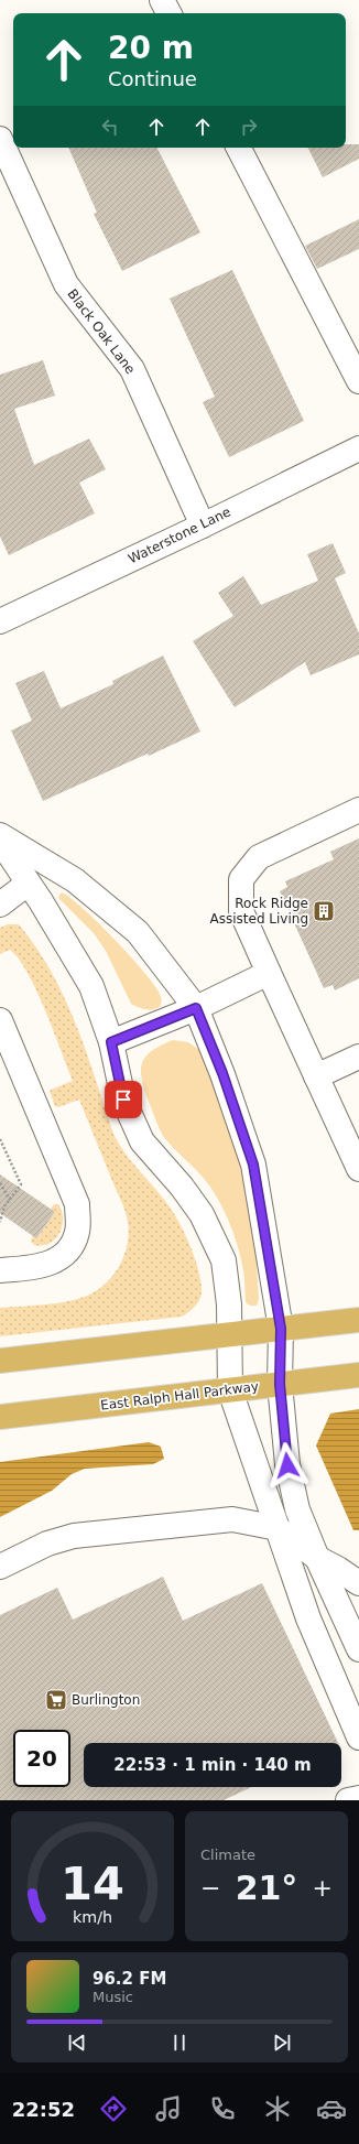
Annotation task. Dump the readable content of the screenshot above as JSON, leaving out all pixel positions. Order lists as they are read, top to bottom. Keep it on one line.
{"streets":{"main road":["East Ralph Hall Parkway"],"street":["Black Oak Lane","Waterstone Lane"]},"crossings":[["Black Oak Lane","Waterstone Lane"]],"places":{"building":["Rock Ridge Assisted Living"],"supermarket":["Burlington"]},"page":{"turn":["20 m","Continue"],"limit":"20","trip":"22:53 · 1 min · 140 m","tile":"Climate","heat":["−","21°","+"],"song":["96.2 FM","Music"],"tabs":"22:52","gauge":["14","km/h"]}}
